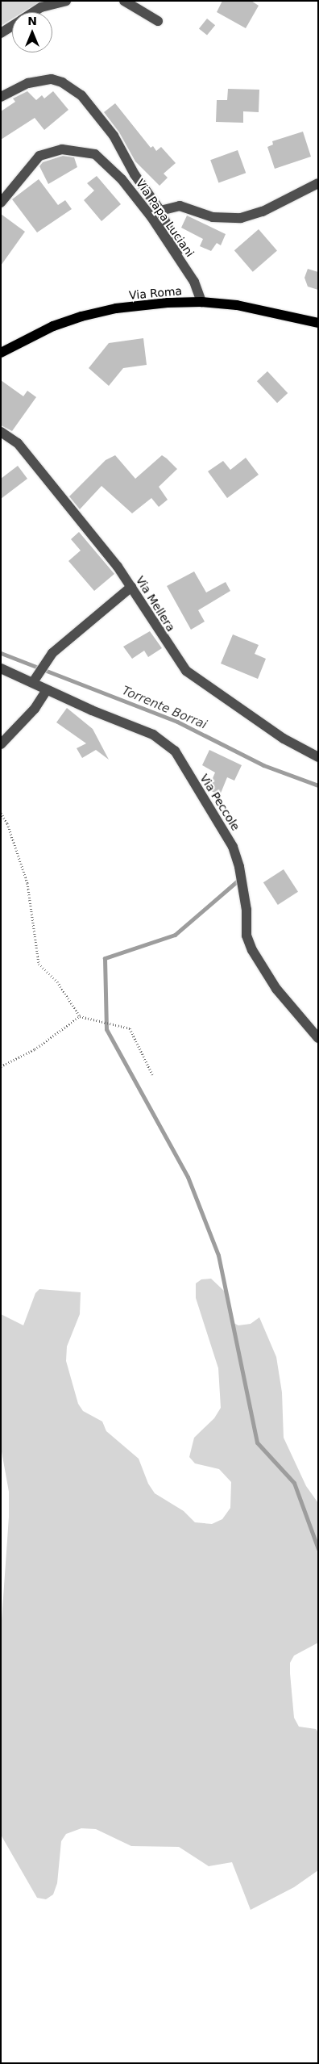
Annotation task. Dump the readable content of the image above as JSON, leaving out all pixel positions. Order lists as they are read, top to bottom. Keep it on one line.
{"streets":{"main road":["Via Roma"],"street":["Via Papa Luciani","Via Mellera","Via Peccole"]},"crossings":[["Via Papa Luciani","Via Roma"]],"water":["Torrente Borrai"],"north":"top"}
